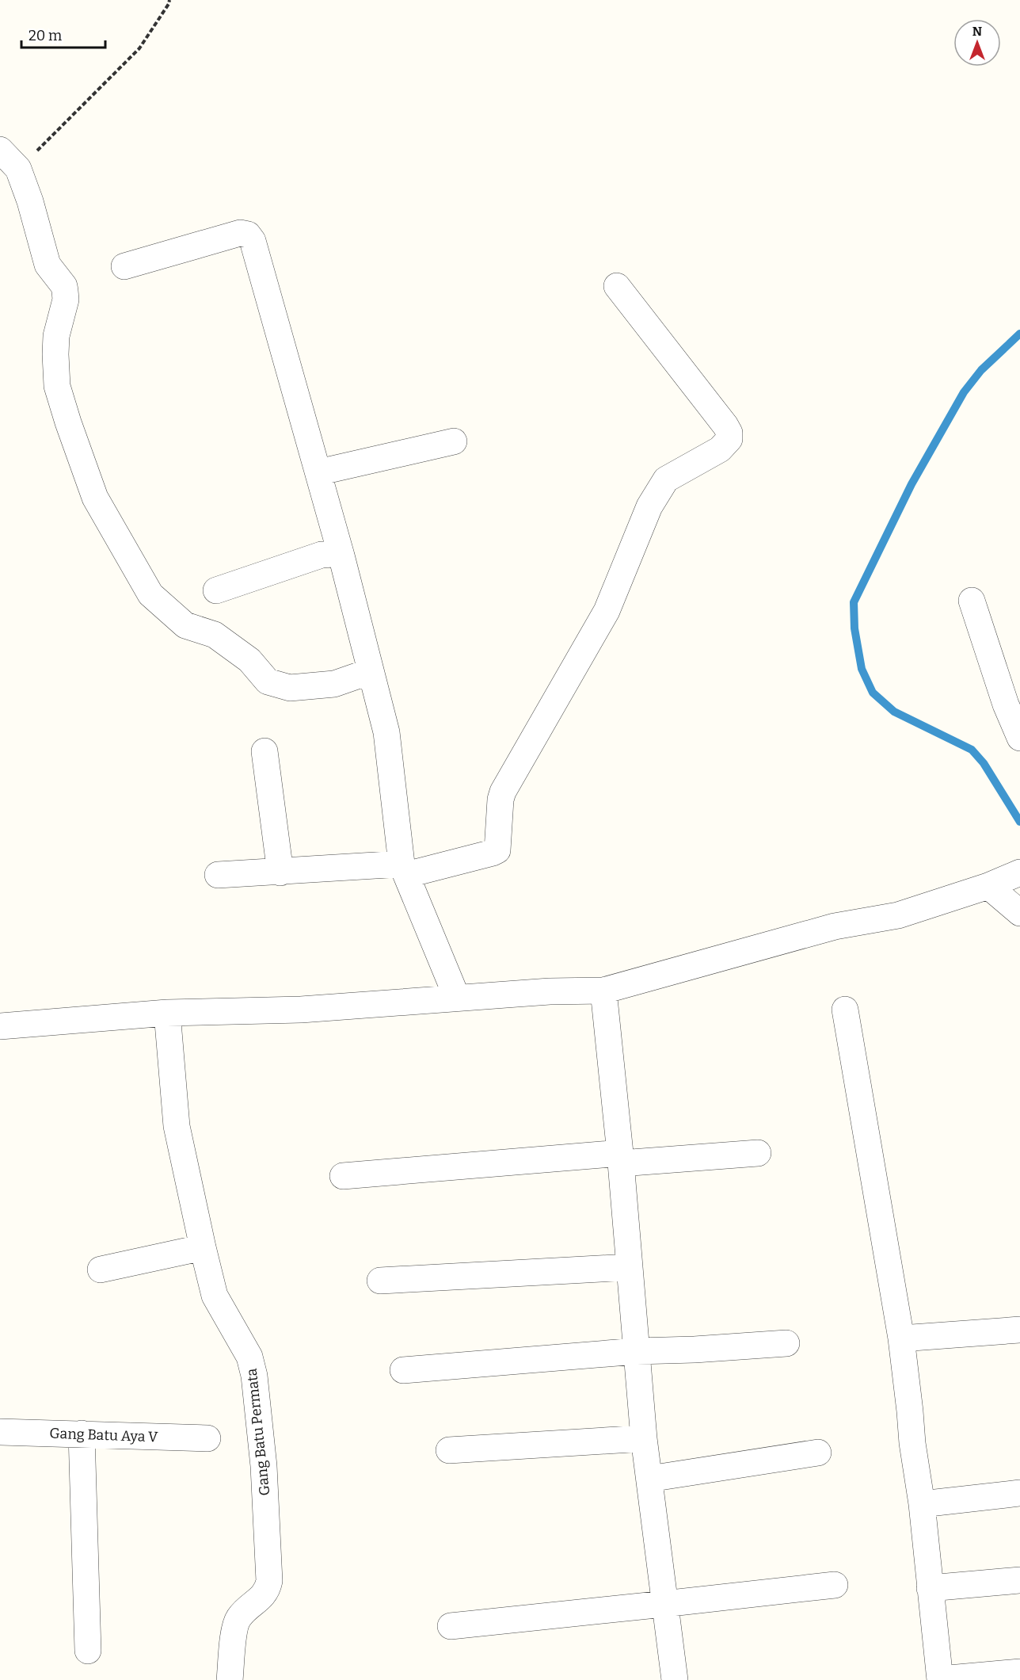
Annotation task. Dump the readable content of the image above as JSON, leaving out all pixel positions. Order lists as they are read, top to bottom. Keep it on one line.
{"streets":{"street":["Gang Batu Permata","Gang Batu Aya V"]},"scale_bar":"20 m","north":"top"}
